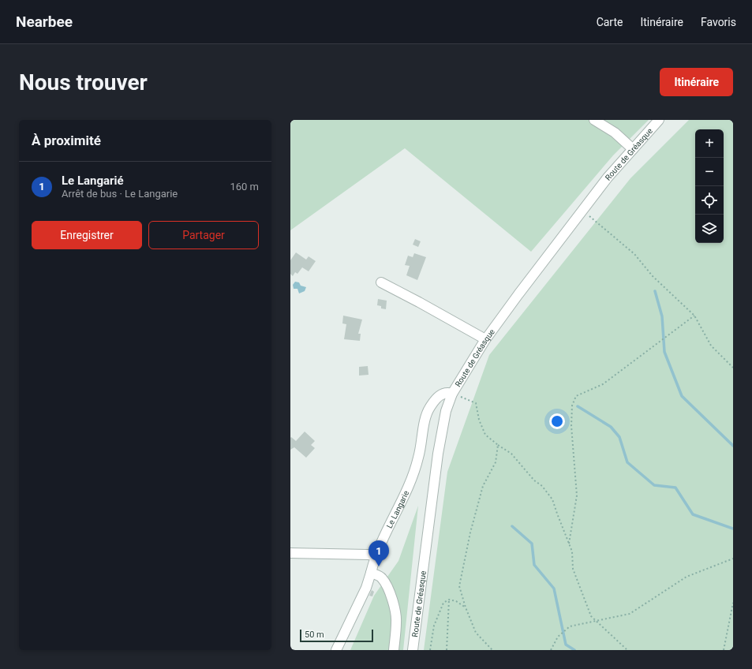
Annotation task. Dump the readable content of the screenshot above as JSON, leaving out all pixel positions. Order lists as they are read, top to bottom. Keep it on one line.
{"streets":{"street":["Route de Gréasque","Le Langarie"]},"crossings":[["Route de Gréasque","Le Langarie"]],"scale_bar":"50 m","page":{"header":"Nearbee","nav":["Carte","Itinéraire","Favoris"],"buttons":["Itinéraire",["Enregistrer","Partager"]],"title":"Nous trouver","heading":"À proximité","map_buttons":["+","−"],"list":[{"mark":"1","name":"Le Langarié","note":"Arrêt de bus · Le Langarie","value":"160 m"}],"pins":"1","scale":"50 m"}}
